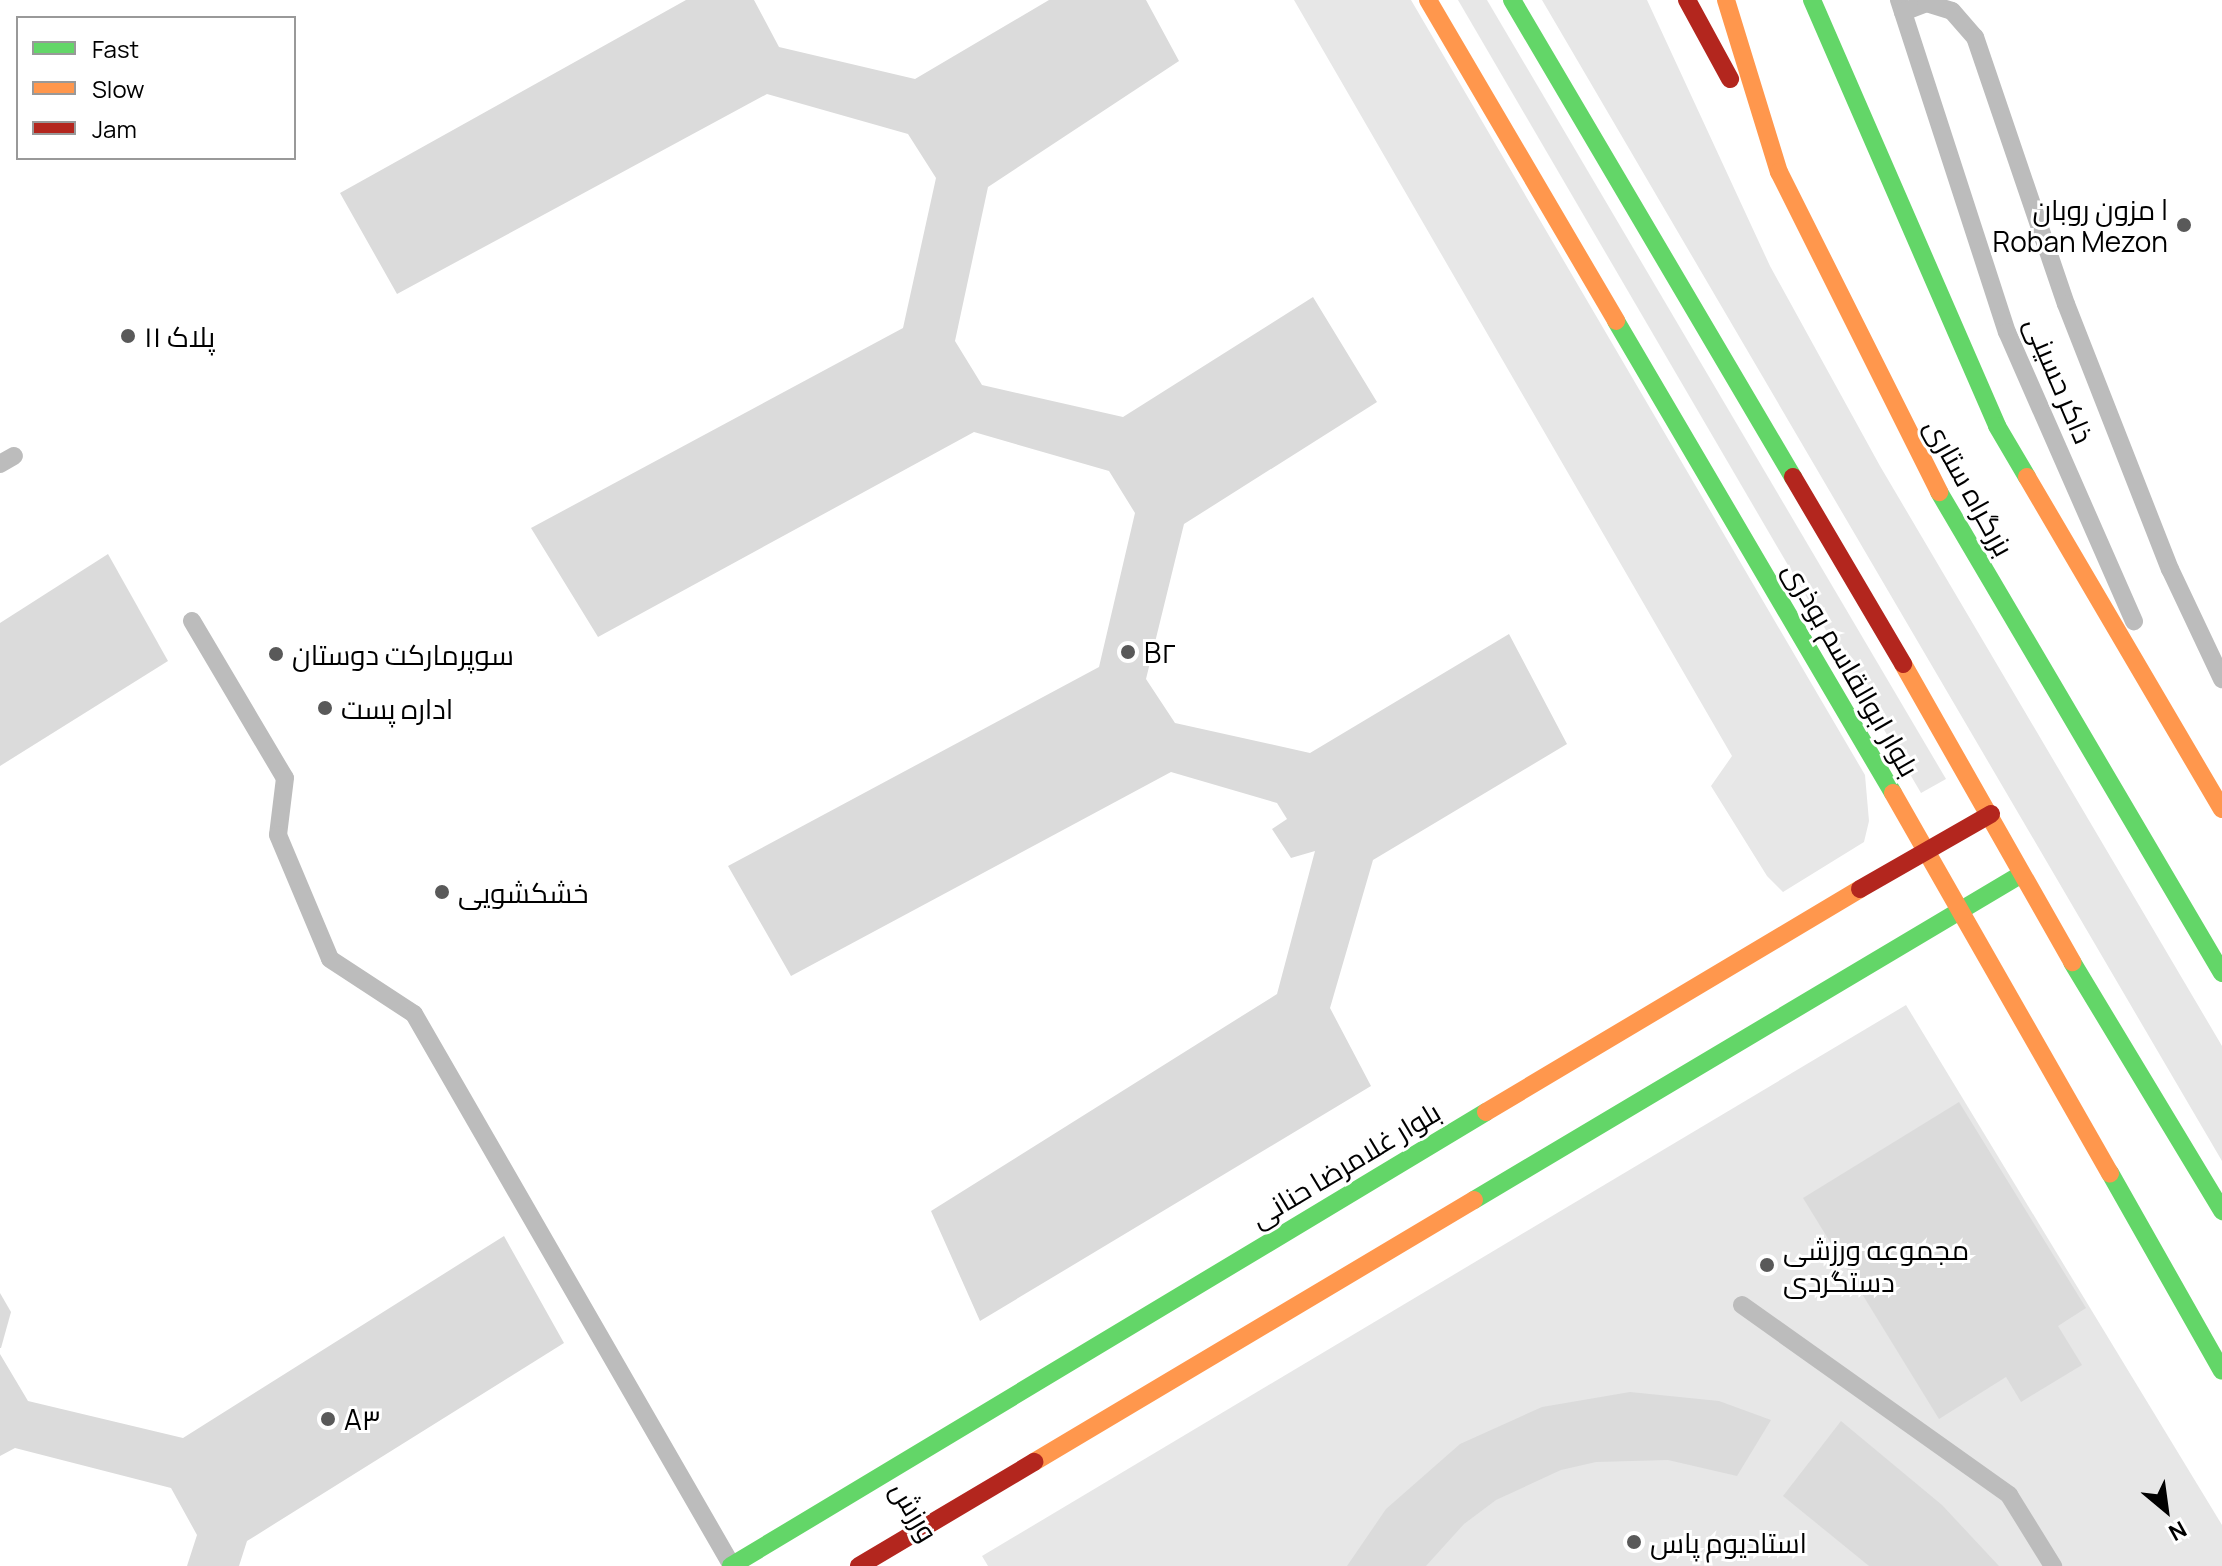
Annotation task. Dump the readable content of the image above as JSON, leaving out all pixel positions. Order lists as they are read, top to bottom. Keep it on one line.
{"streets":{"main road":["بزرگراه ستاری","بلوار ابوالقاسم بوذری","بلوار غلامرضا حنانی","ورزش"],"lane":["ذاکر حسینی"]},"crossings":[["ذاکر حسینی","بزرگراه ستاری"],["بلوار ابوالقاسم بوذری","بلوار غلامرضا حنانی"]],"places":["مزون روبان | Roban Mezon","پلاک ۱۱","B۲","سوپرمارکت دوستان","اداره پست","خشکشویی","مجموعه ورزشی دستگردی","A۳","استادیوم پاس"],"legend":["Fast","Slow","Jam"],"north":"bottom right"}
